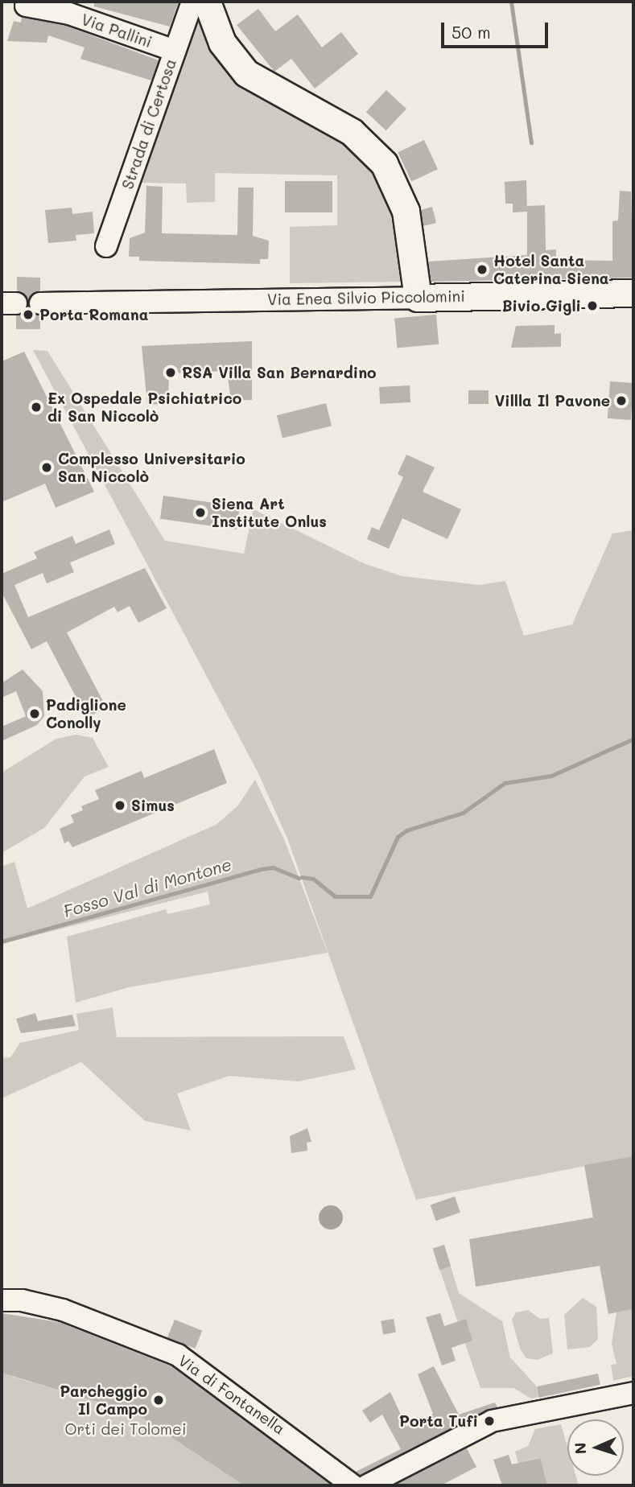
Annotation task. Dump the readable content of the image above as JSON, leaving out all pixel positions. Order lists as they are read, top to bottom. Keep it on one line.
{"streets":{"main road":["Via Enea Silvio Piccolomini"],"street":["Via Pallini","Strada di Certosa","Via di Fontanella"]},"crossings":[["Via Pallini","Strada di Certosa"]],"water":["Fosso Val di Montone"],"parks":["Orti dei Tolomei"],"places":["Hotel Santa Caterina Siena","Bivio Gigli","Porta Romana","RSA Villa San Bernardino","Villla Il Pavone","Ex Ospedale Psichiatrico di San Niccolò","Complesso Universitario San Niccolò","Siena Art Institute Onlus","Padiglione Conolly","Simus","Parcheggio Il Campo","Porta Tufi"],"scale_bar":"50 m","north":"left"}
